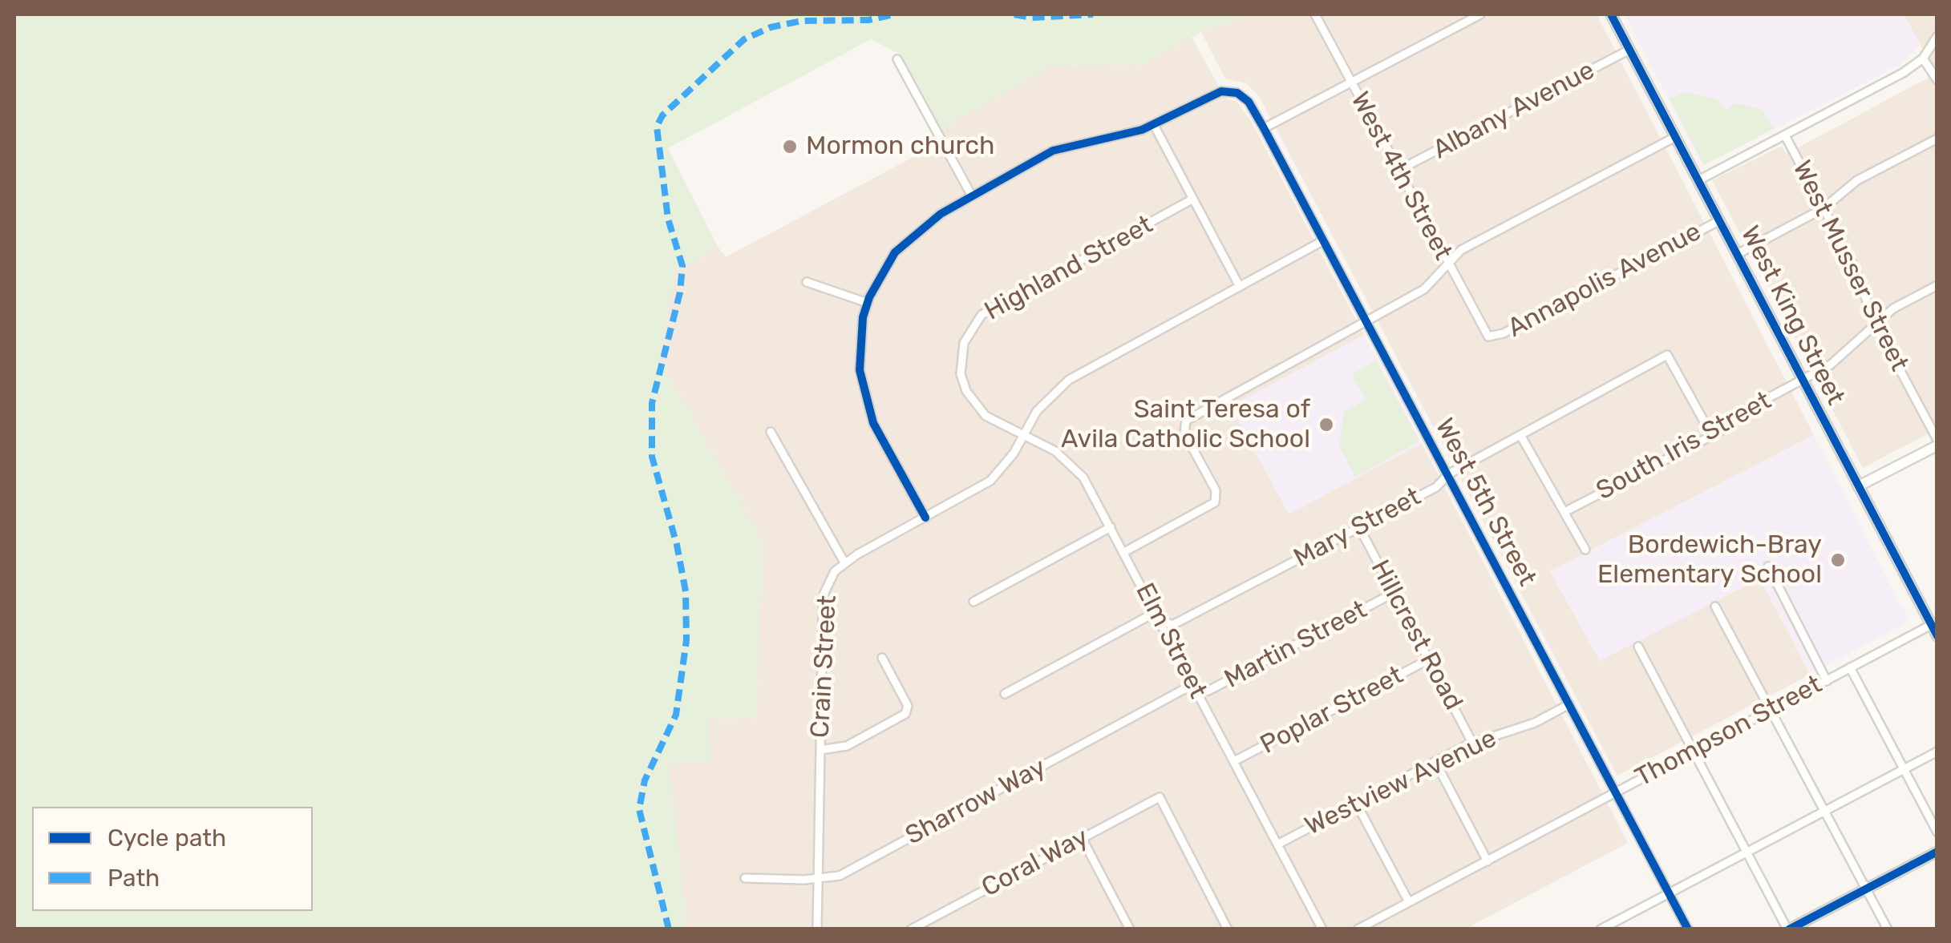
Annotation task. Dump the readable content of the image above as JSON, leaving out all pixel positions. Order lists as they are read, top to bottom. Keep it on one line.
{"streets":{"street":["Albany Avenue","West 4th Street","West Musser Street","Highland Street","Annapolis Avenue","West King Street","South Iris Street","West 5th Street","Mary Street","Hillcrest Road","Elm Street","Martin Street","Crain Street","Poplar Street","Thompson Street","Westview Avenue","Sharrow Way","Coral Way"]},"crossings":[["Albany Avenue","West 4th Street"],["Albany Avenue","West King Street"],["West 4th Street","Annapolis Avenue"],["West Musser Street","South Iris Street"],["Highland Street","Elm Street"],["Annapolis Avenue","West King Street"],["West King Street","South Iris Street"],["West King Street","Thompson Street"],["South Iris Street","Mary Street"],["West 5th Street","Mary Street"],["West 5th Street","Crain Street"],["West 5th Street","Thompson Street"],["West 5th Street","Westview Avenue"],["Mary Street","Hillcrest Road"],["Mary Street","Elm Street"],["Hillcrest Road","Martin Street"],["Hillcrest Road","Poplar Street"],["Hillcrest Road","Westview Avenue"],["Elm Street","Martin Street"],["Elm Street","Crain Street"],["Elm Street","Poplar Street"],["Elm Street","Westview Avenue"],["Elm Street","Sharrow Way"],["Martin Street","Sharrow Way"],["Crain Street","Sharrow Way"]],"places":["Mormon church","Saint Teresa of Avila Catholic School","Bordewich-Bray Elementary School"],"legend":["Cycle path","Path"]}
